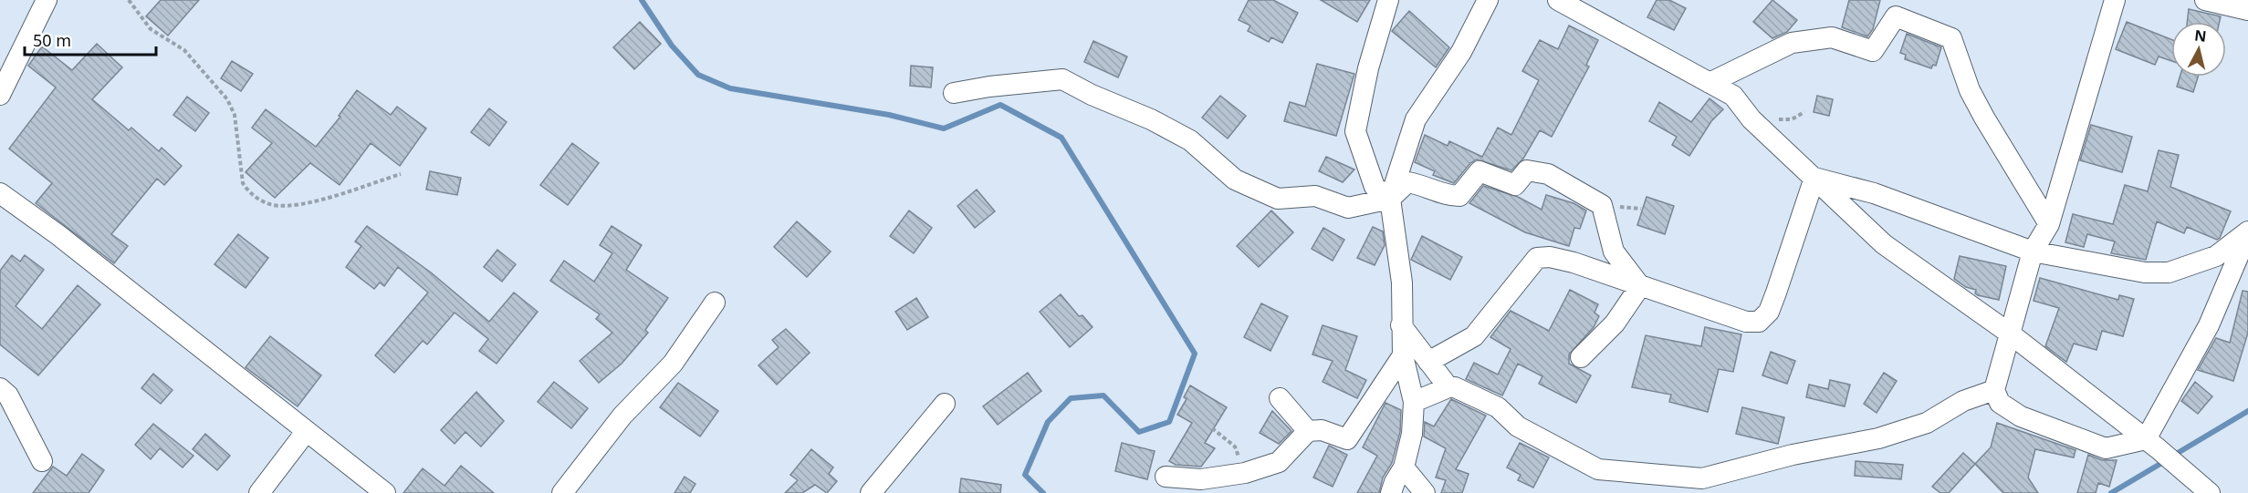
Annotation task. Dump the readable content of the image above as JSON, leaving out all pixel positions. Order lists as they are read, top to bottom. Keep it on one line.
{"scale_bar":"50 m","north":"top"}
